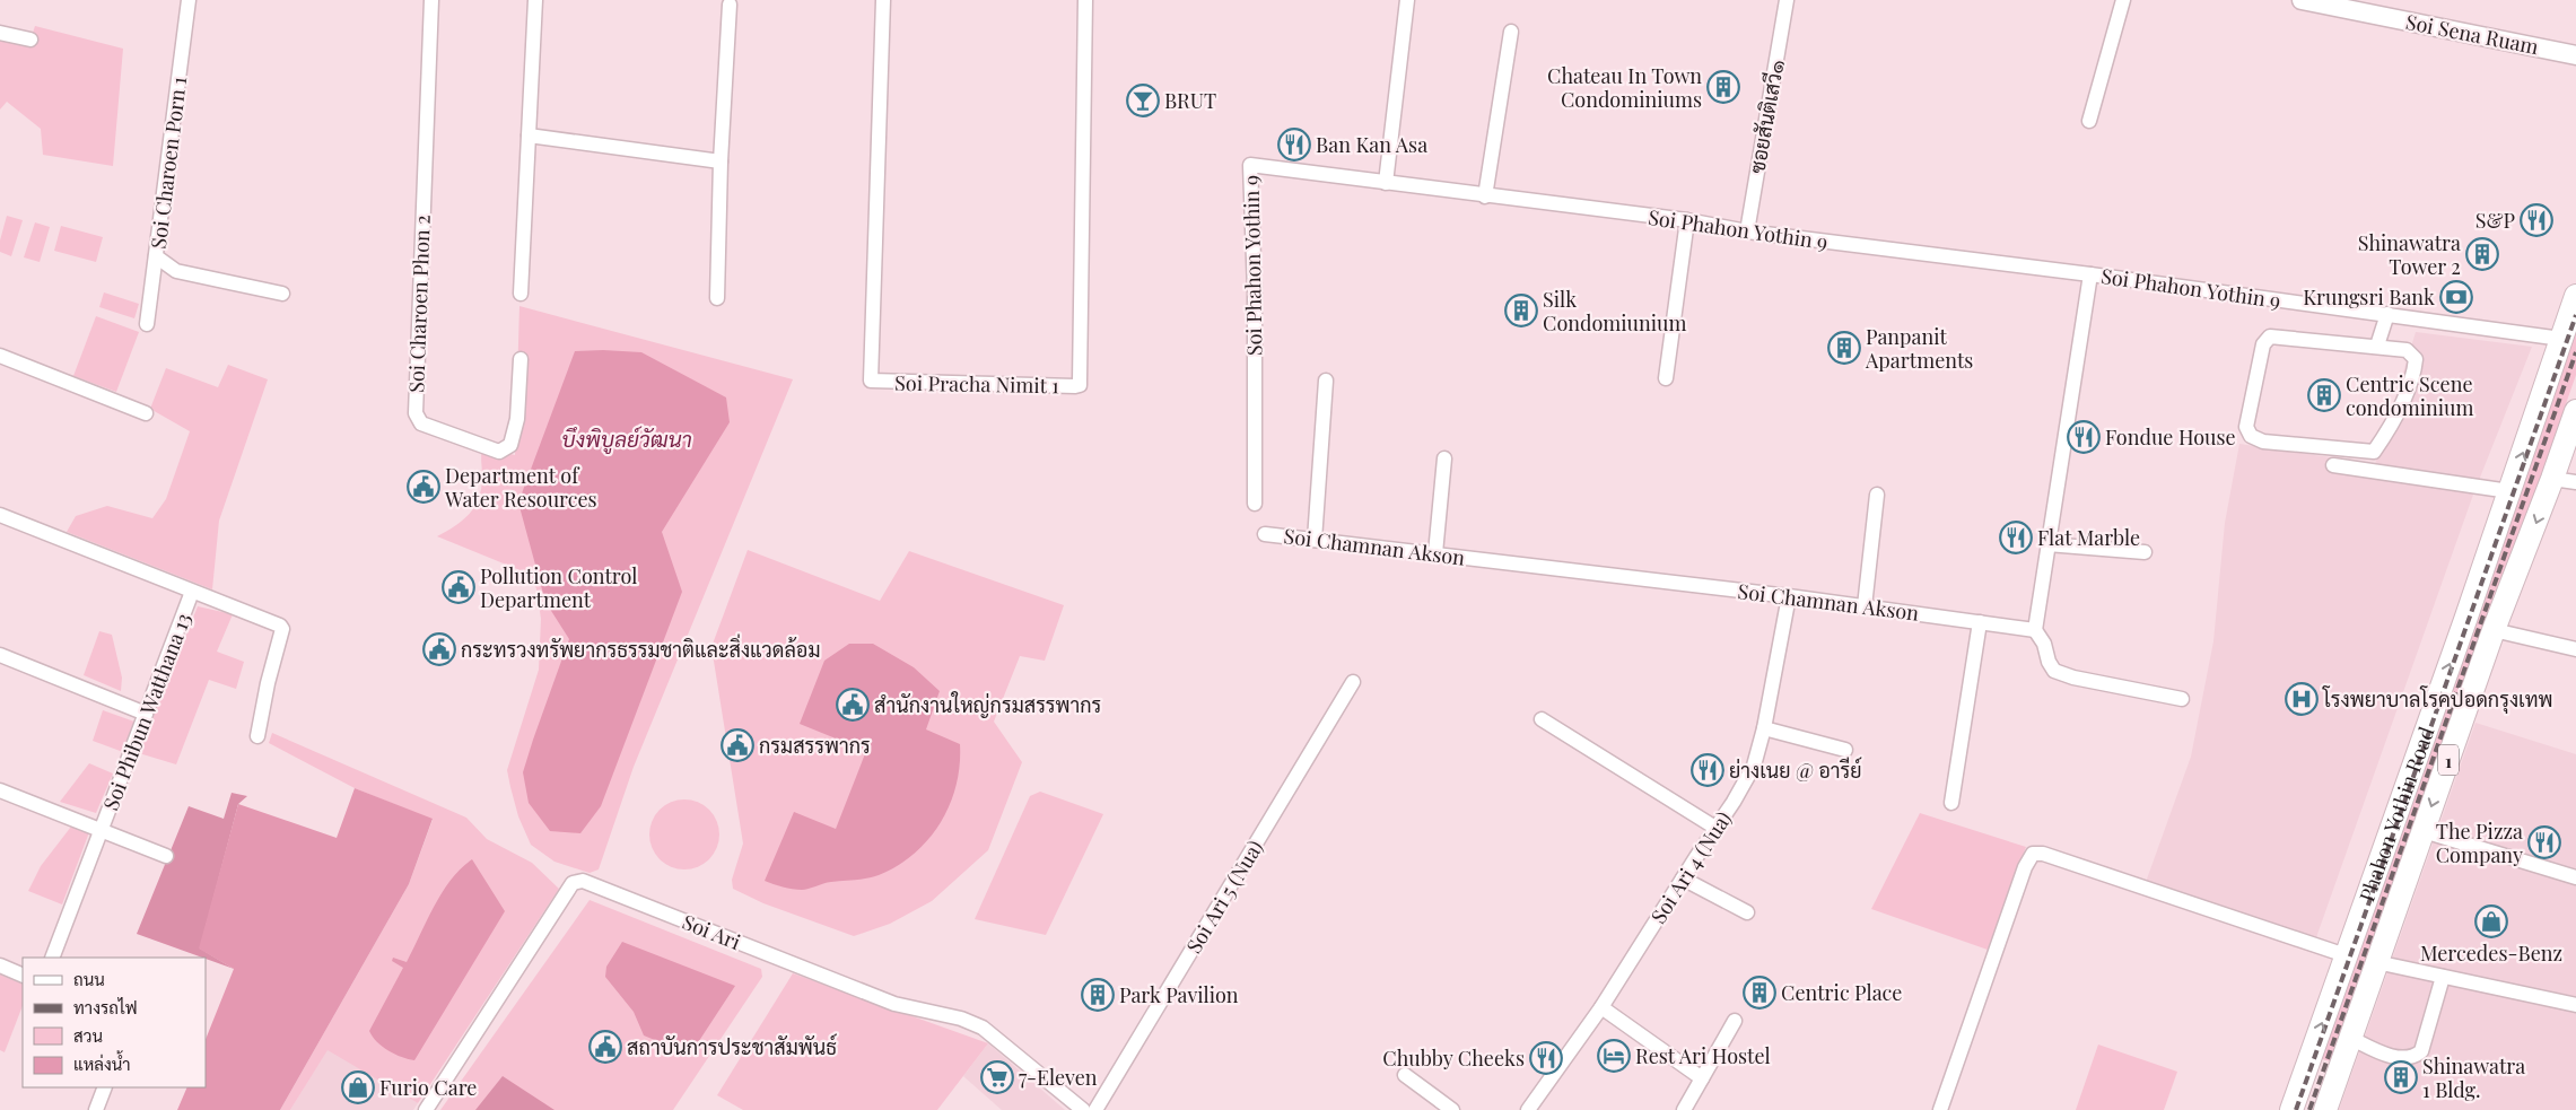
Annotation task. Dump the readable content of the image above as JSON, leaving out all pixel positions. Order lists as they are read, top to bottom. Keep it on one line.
{"streets":{"main road":["1","Phahon Yothin Road"],"street":["Soi Sena Ruam","ซอยสันติเสวี๑","Soi Charoen Porn 1","Soi Phahon Yothin 9","Soi Charoen Phon 2","Soi Pracha Nimit 1","Soi Chamnan Akson","Soi Phibun Watthana 13","Soi Ari 4 (Nua)","Soi Ari 5 (Nua)","Soi Ari"]},"crossings":[["ซอยสันติเสวี๑","Soi Phahon Yothin 9"],["Soi Phahon Yothin 9","Phahon Yothin Road"],["Soi Chamnan Akson","Soi Ari 4 (Nua)"]],"water":["บึงพิบูลย์วัฒนา"],"places":{"building":["Chateau In Town Condominiums","Shinawatra Tower 2","Silk Condomiunium","Panpanit Apartments","Centric Scene condominium","Centric Place","Park Pavilion","Shinawatra 1 Bldg."],"bar":["BRUT"],"restaurant":["Ban Kan Asa","S&P","Fondue House","Flat Marble","ย่างเนย @ อารีย์","The Pizza Company","Chubby Cheeks"],"bank":["Krungsri Bank"],"public building":["Department of Water Resources","Pollution Control Department","กระทรวงทรัพยากรธรรมชาติและสิ่งแวดล้อม","สำนักงานใหญ่กรมสรรพากร","กรมสรรพากร","สถาบันการประชาสัมพันธ์"],"hospital":["โรงพยาบาลโรคปอดกรุงเทพ"],"shop":["Mercedes-Benz","Furio Care"],"hotel":["Rest Ari Hostel"],"supermarket":["7-Eleven"]},"legend":["ถนน","ทางรถไฟ","สวน","แหล่งน้ำ"]}
